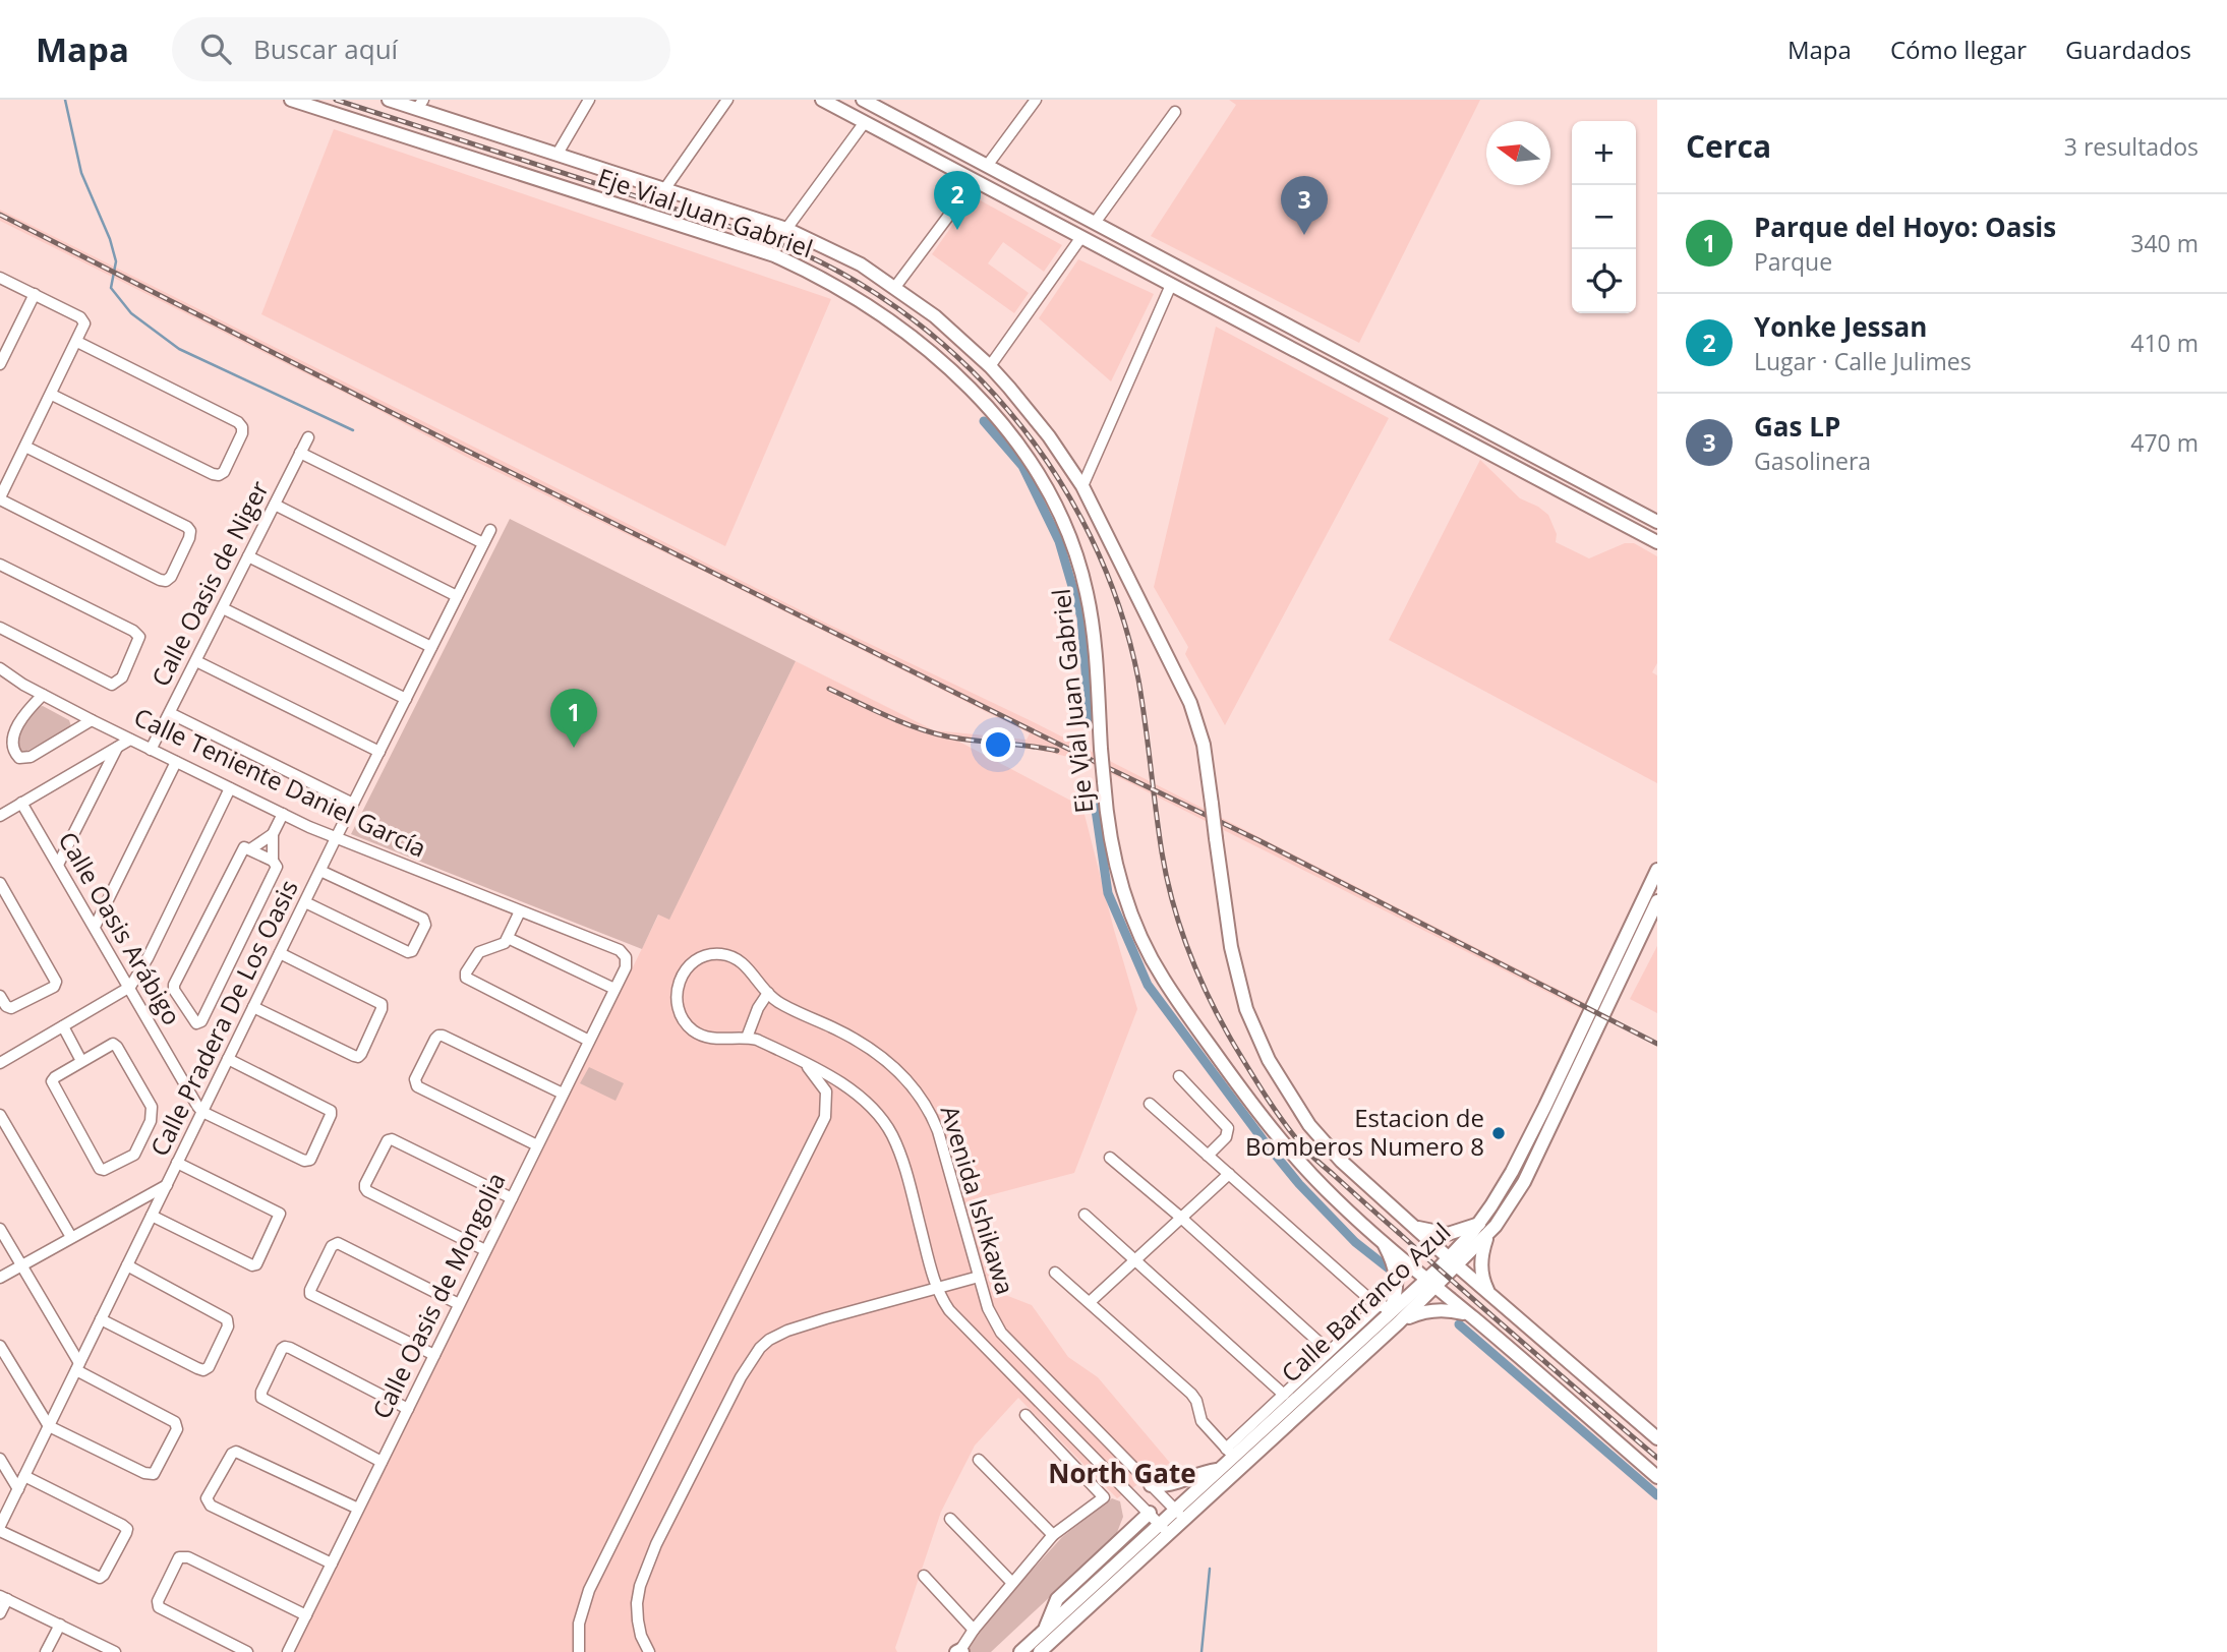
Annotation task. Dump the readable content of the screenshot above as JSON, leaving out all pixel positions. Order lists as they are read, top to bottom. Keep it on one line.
{"streets":{"main road":["Eje Vial Juan Gabriel","Calle Barranco Azul"],"street":["Calle Oasis de Niger","Calle Teniente Daniel García","Calle Oasis Arábigo","Calle Pradera De Los Oasis","Avenida Ishikawa","Calle Oasis de Mongolia"]},"crossings":[["Eje Vial Juan Gabriel","Calle Barranco Azul"],["Calle Oasis de Niger","Calle Teniente Daniel García"],["Calle Teniente Daniel García","Calle Pradera De Los Oasis"],["Calle Teniente Daniel García","Calle Oasis de Mongolia"],["Calle Oasis Arábigo","Calle Pradera De Los Oasis"],["Avenida Ishikawa","Calle Barranco Azul"]],"districts":["North Gate"],"places":["Estacion de Bomberos Numero 8"],"north":"left","page":{"header":"Mapa","search":"Buscar aquí","nav":["Mapa","Cómo llegar","Guardados"],"heading":["Cerca","3 resultados"],"map_buttons":["+","−"],"pins":["2","3","1"],"list":[{"mark":"1","name":"Parque del Hoyo: Oasis","note":"Parque","value":"340 m"},{"mark":"2","name":"Yonke Jessan","note":"Lugar · Calle Julimes","value":"410 m"},{"mark":"3","name":"Gas LP","note":"Gasolinera","value":"470 m"}]}}
